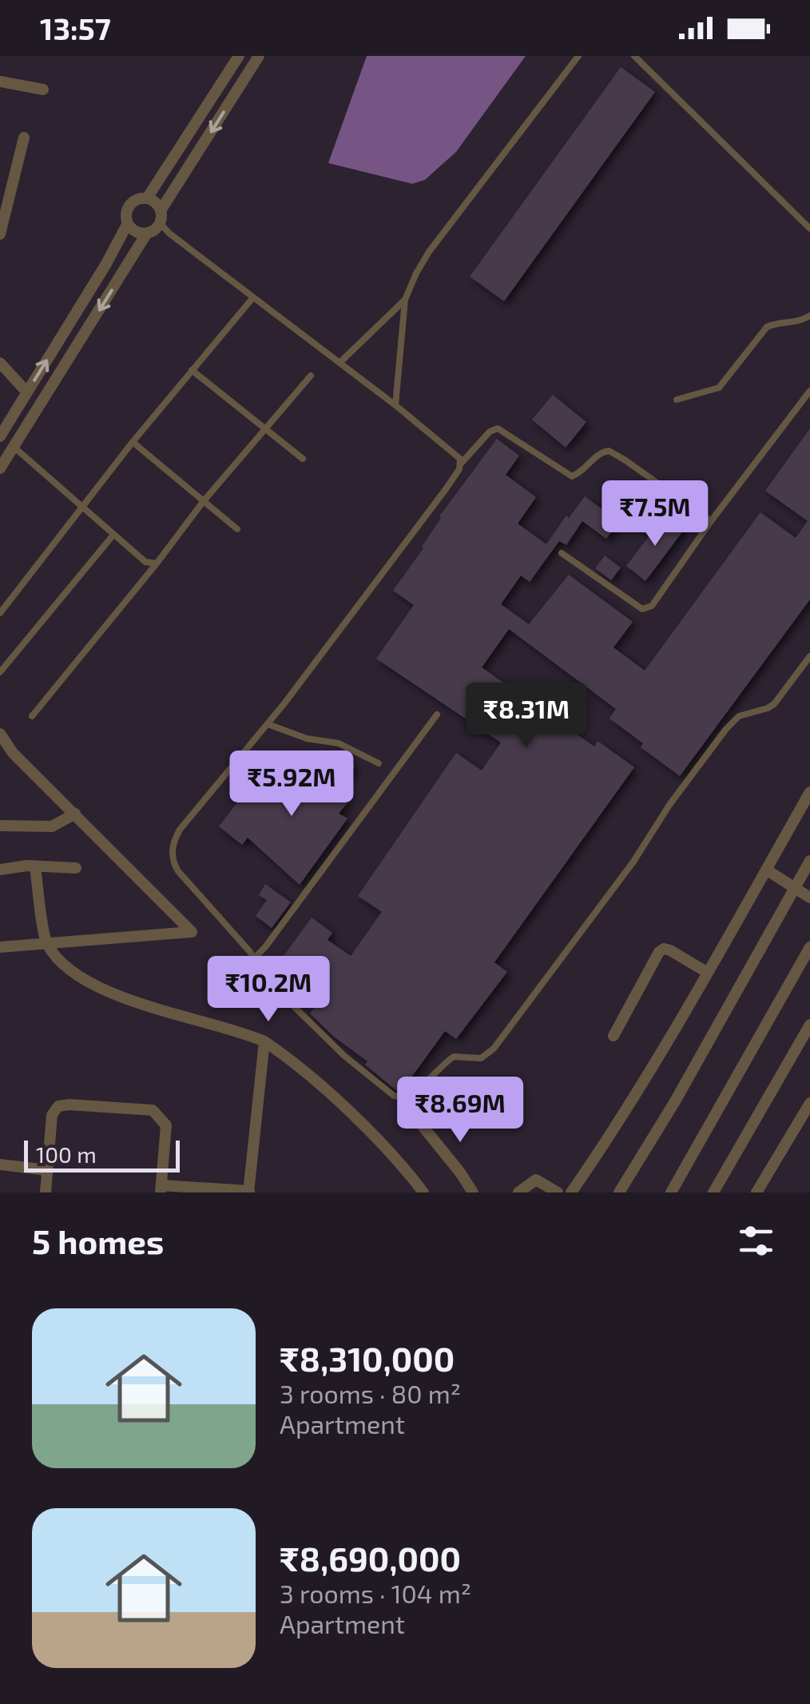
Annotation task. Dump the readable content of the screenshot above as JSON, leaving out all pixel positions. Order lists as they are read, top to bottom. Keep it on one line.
{"scale_bar":"100 m","page":{"status":"13:57","price":["₹7.5M","₹8.31M","₹5.92M","₹10.2M","₹8.69M"],"scale":"100 m","heading":"5 homes","list":[{"name":"₹8,310,000","note":"3 rooms · 80 m² · Apartment"},{"name":"₹8,690,000","note":"3 rooms · 104 m² · Apartment"}]}}
